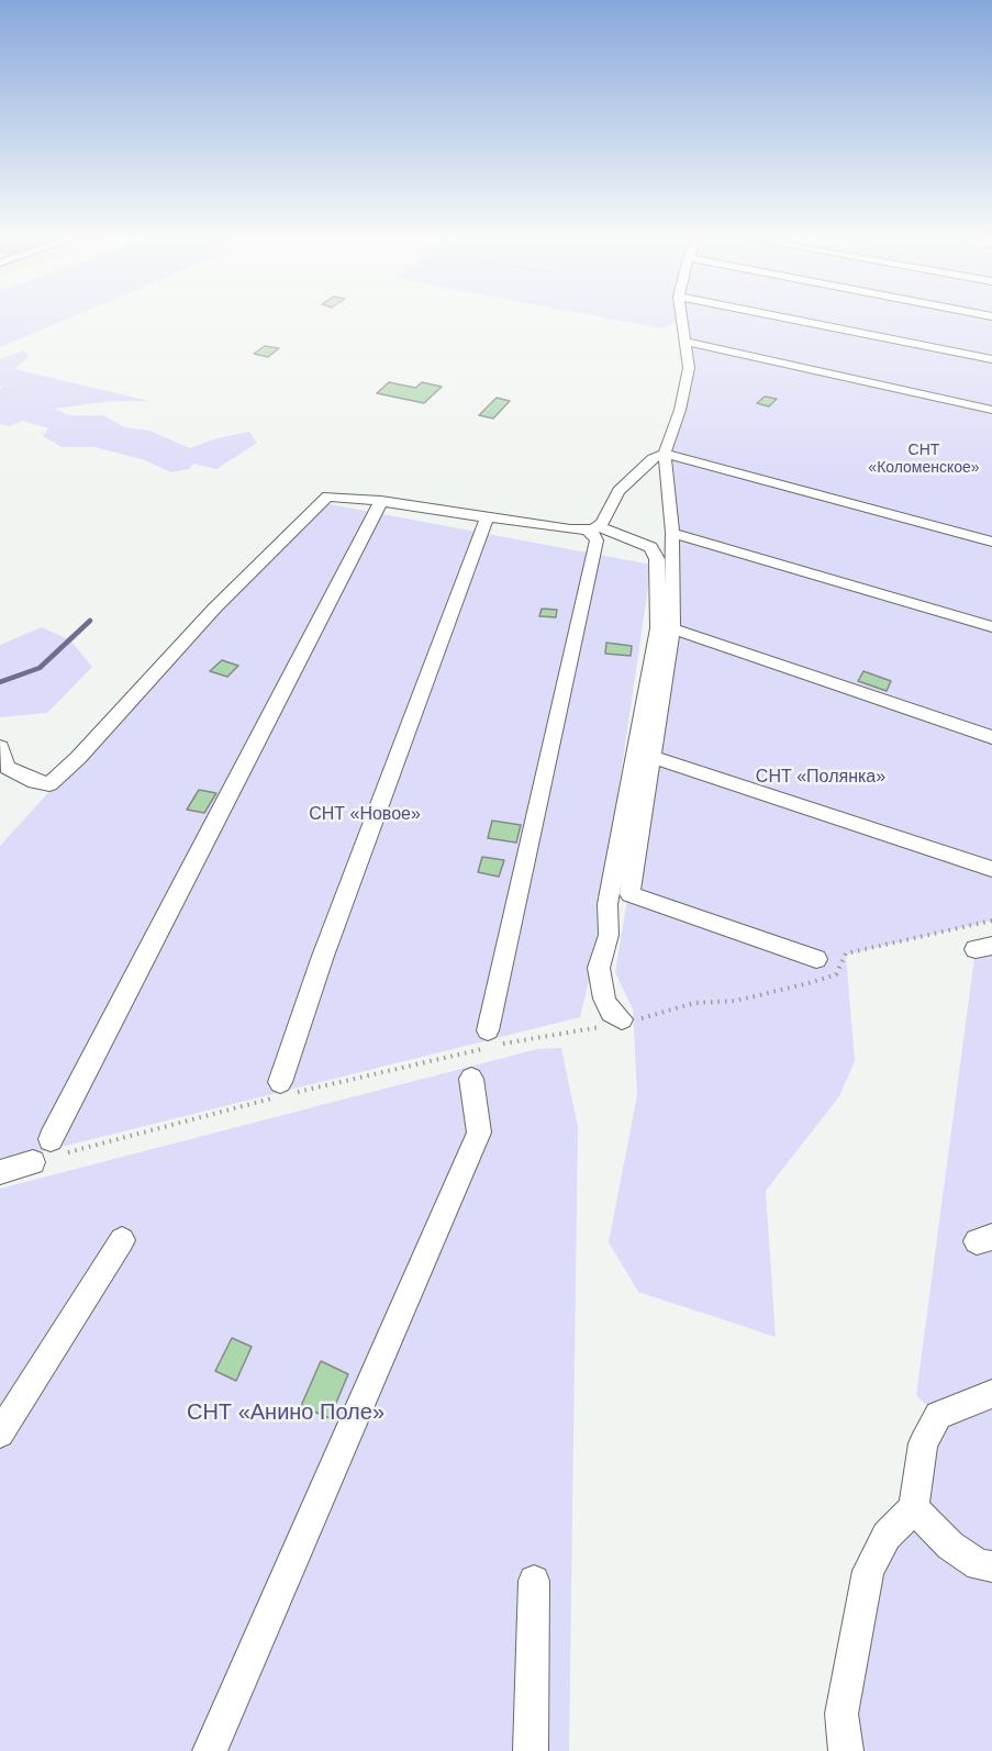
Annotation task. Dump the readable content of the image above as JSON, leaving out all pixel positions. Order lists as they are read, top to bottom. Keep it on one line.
{"parks":["СНТ «Коломенское»","СНТ «Полянка»","СНТ «Новое»","СНТ «Анино Поле»"]}
